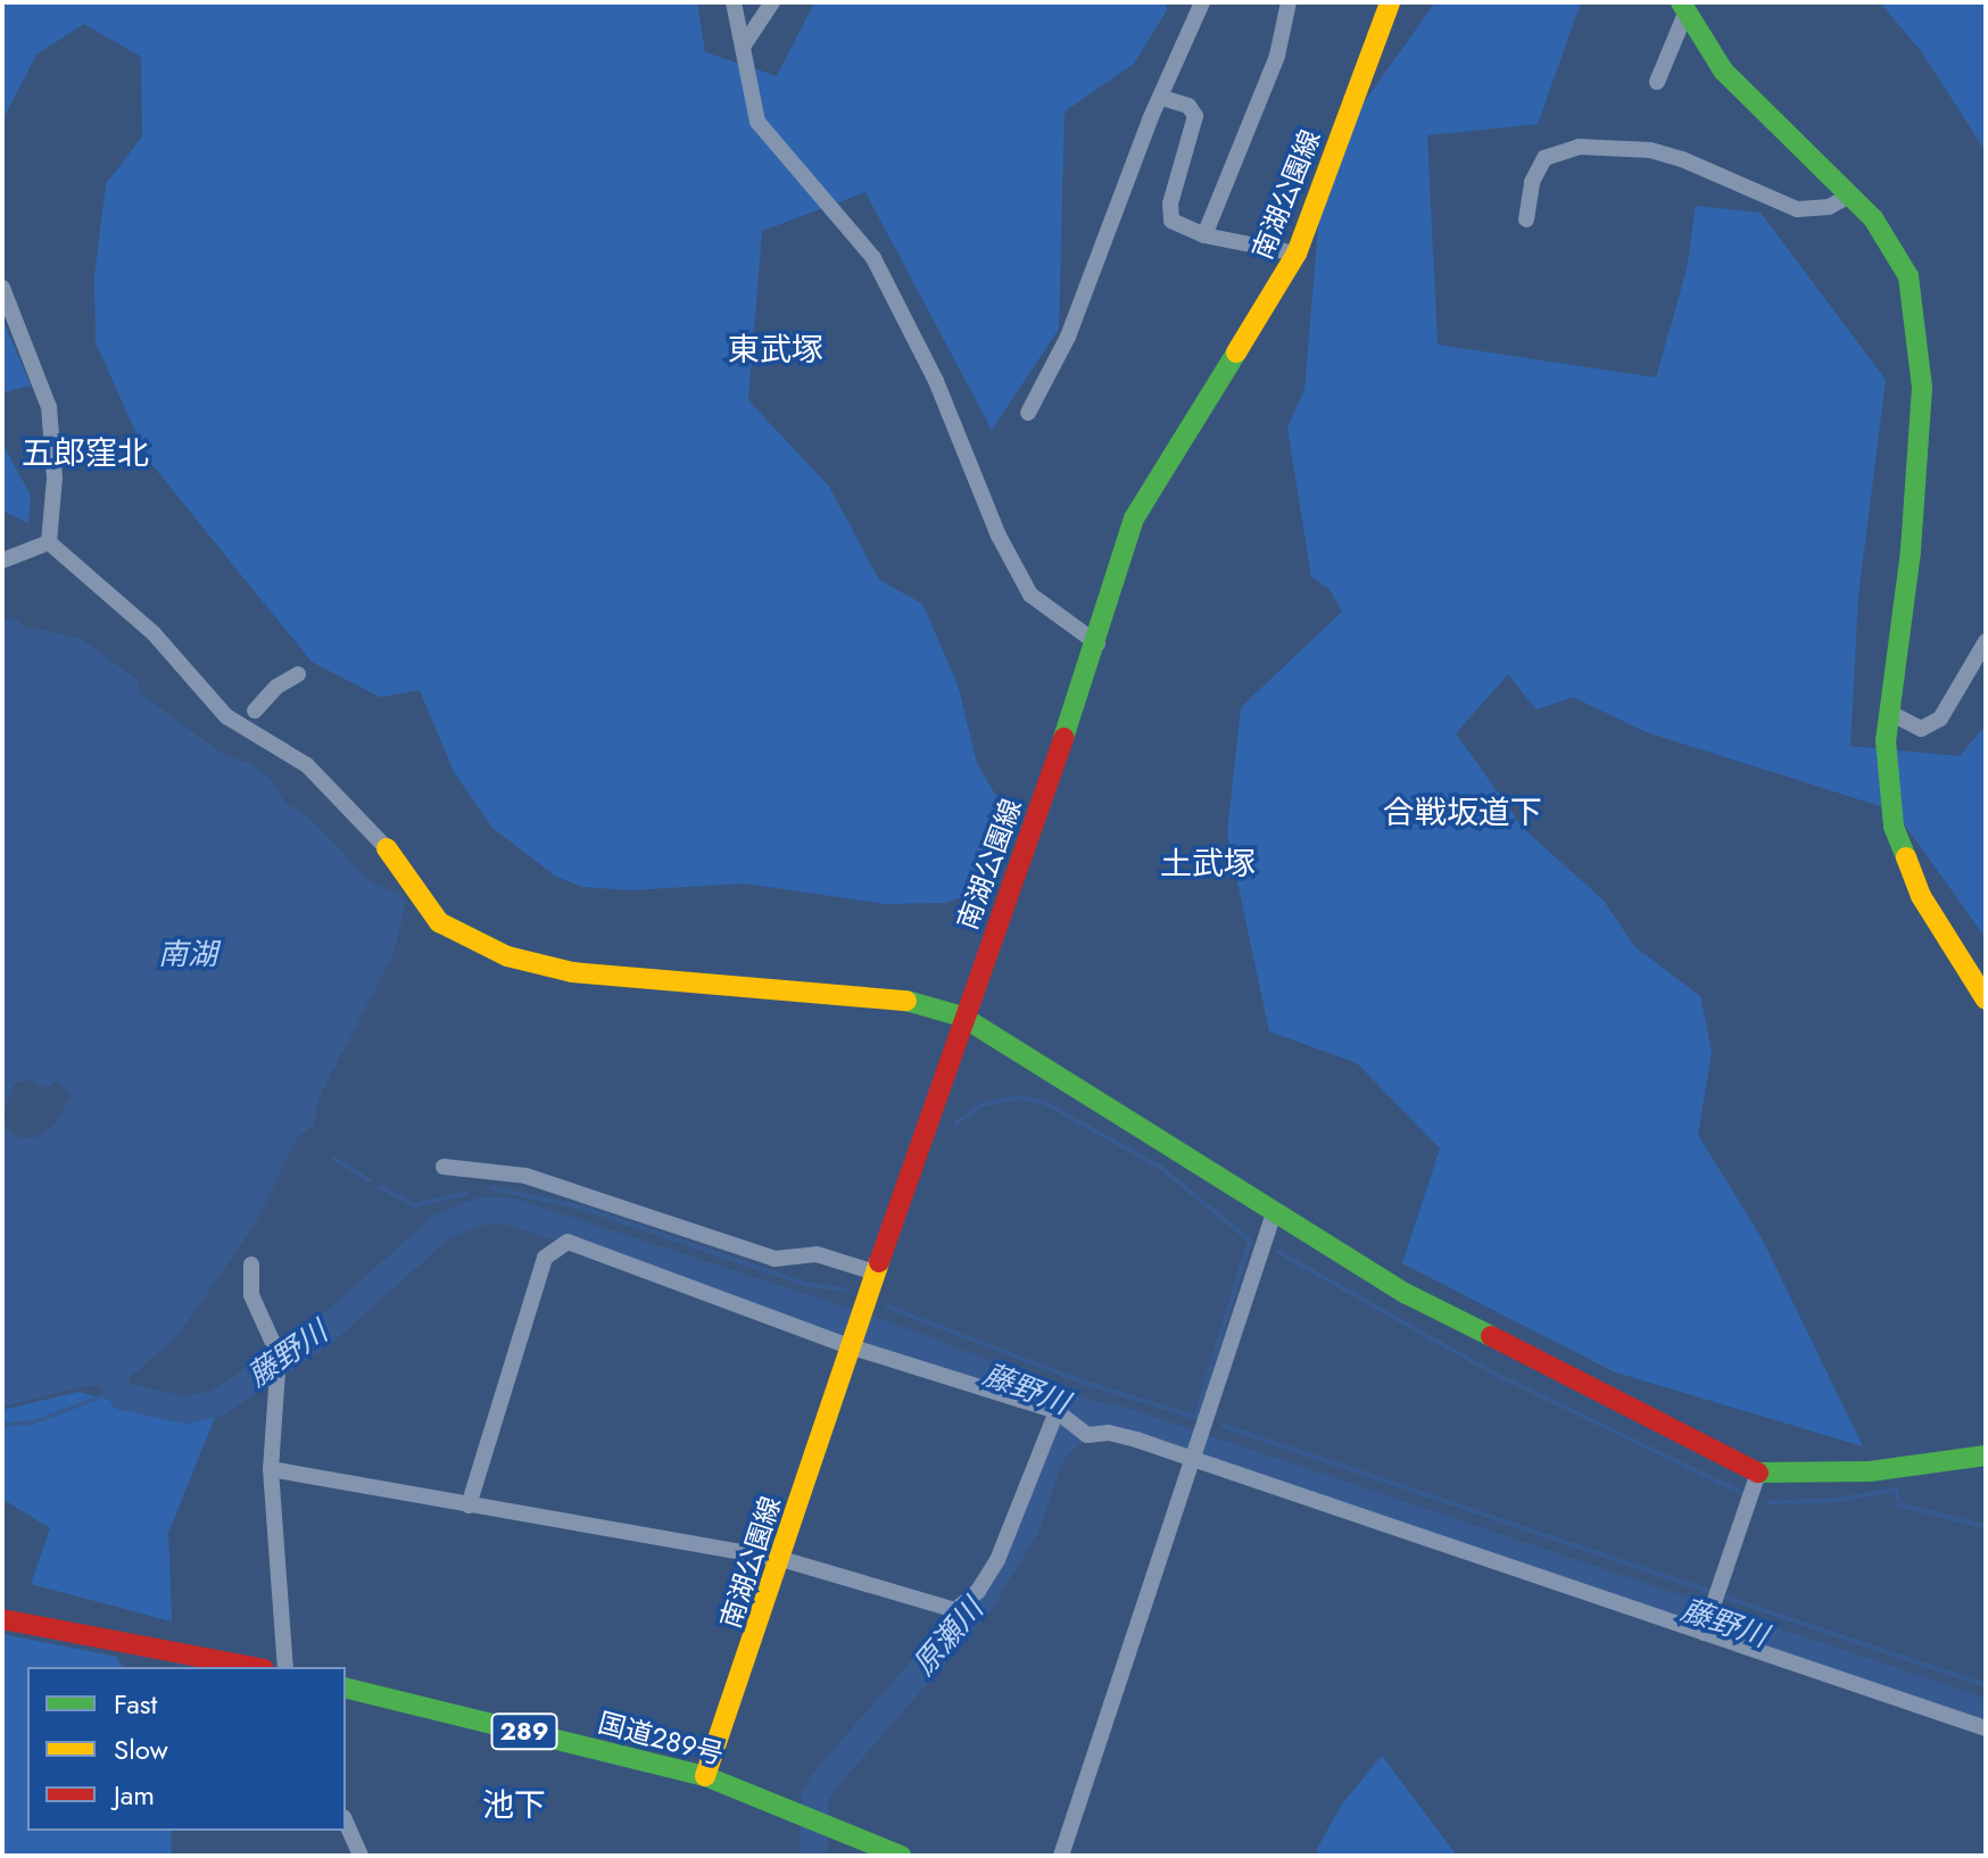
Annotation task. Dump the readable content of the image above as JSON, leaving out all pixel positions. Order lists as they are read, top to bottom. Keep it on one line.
{"streets":{"main road":["南湖公園線","289","国道289号"]},"crossings":[["南湖公園線","国道289号"]],"districts":["東武塚","五郎窪北","合戦坂道下","土武塚","池下"],"water":["南湖","藤野川","原瀬川"],"legend":["Fast","Slow","Jam"]}
